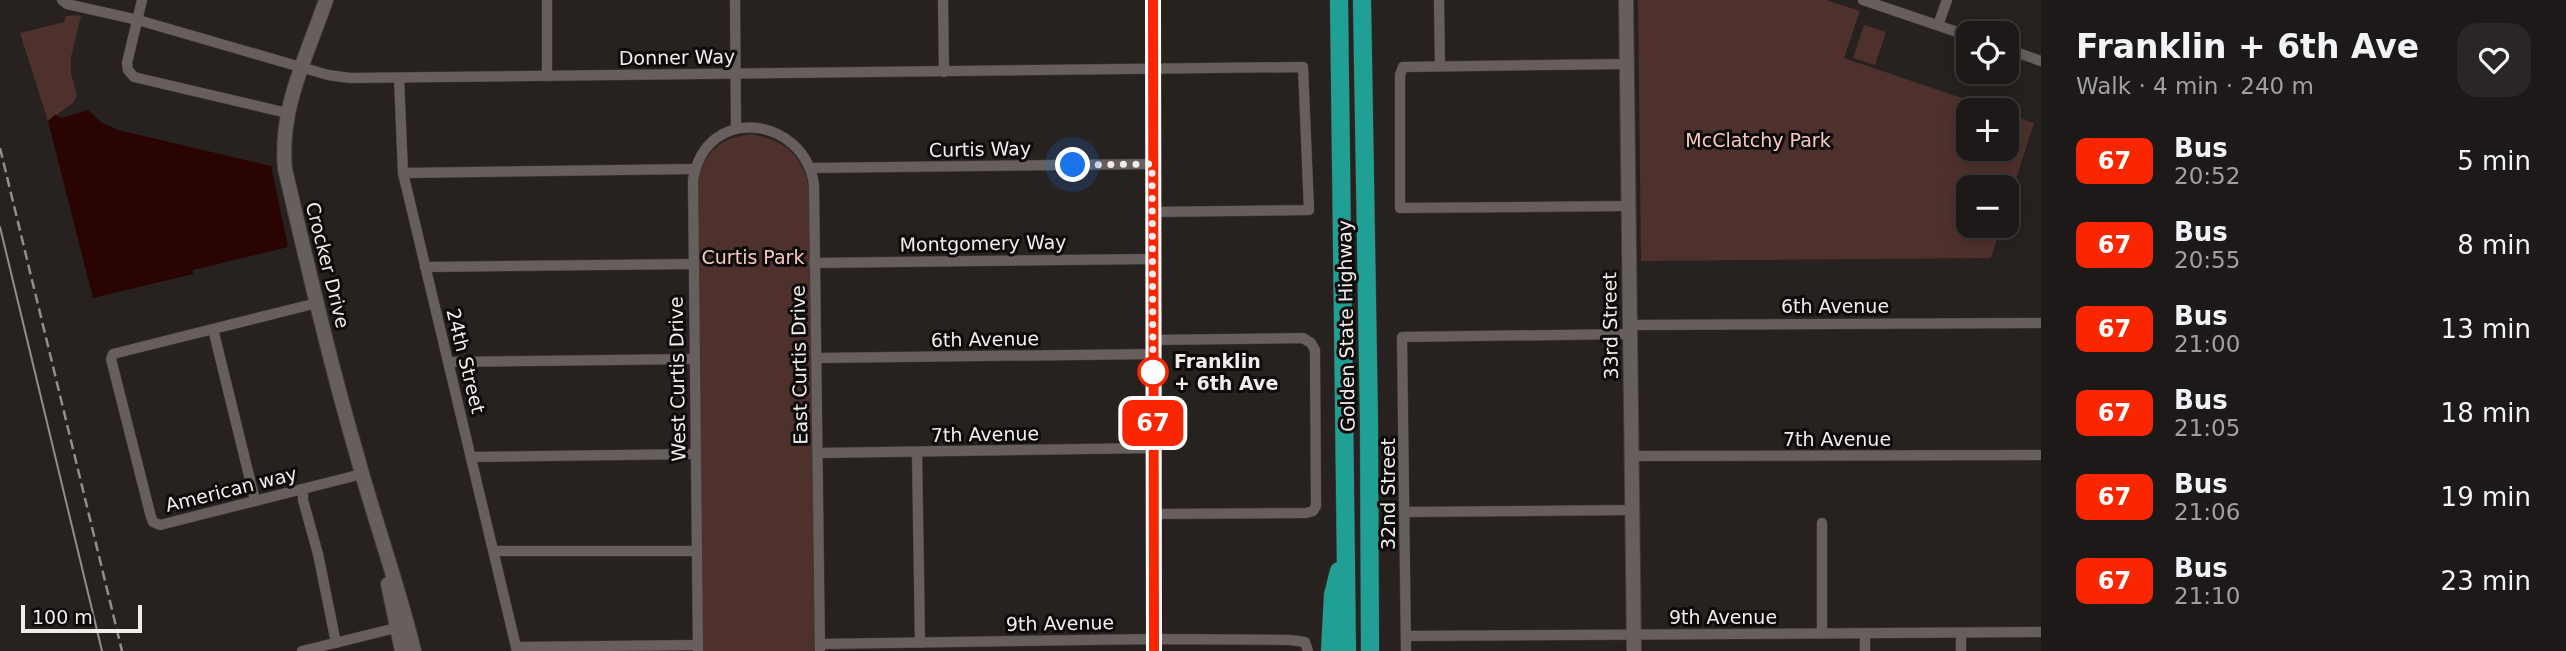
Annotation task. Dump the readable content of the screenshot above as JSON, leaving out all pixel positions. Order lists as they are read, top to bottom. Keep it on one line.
{"streets":{"highway":["Golden State Highway"],"street":["Donner Way","Curtis Way","Montgomery Way","Crocker Drive","6th Avenue","33rd Street","24th Street","East Curtis Drive","West Curtis Drive","7th Avenue","American way","32nd Street","9th Avenue"]},"crossings":[["Donner Way","Crocker Drive"],["Donner Way","24th Street"],["Curtis Way","East Curtis Drive"],["Montgomery Way","East Curtis Drive"],["Crocker Drive","American way"],["6th Avenue","33rd Street"],["6th Avenue","East Curtis Drive"],["6th Avenue","32nd Street"],["33rd Street","7th Avenue"],["33rd Street","9th Avenue"],["East Curtis Drive","7th Avenue"],["East Curtis Drive","9th Avenue"],["32nd Street","9th Avenue"]],"parks":["McClatchy Park","Curtis Park"],"places":["Franklin + 6th Ave"],"lines":["bus line 67"],"scale_bar":"100 m","page":{"on_map":"67","heading":["Franklin + 6th Ave","Walk · 4 min · 240 m"],"map_buttons":["+","−"],"list":[{"mark":"67","name":"Bus","note":"20:52","value":"5 min"},{"mark":"67","name":"Bus","note":"20:55","value":"8 min"},{"mark":"67","name":"Bus","note":"21:00","value":"13 min"},{"mark":"67","name":"Bus","note":"21:05","value":"18 min"},{"mark":"67","name":"Bus","note":"21:06","value":"19 min"},{"mark":"67","name":"Bus","note":"21:10","value":"23 min"}],"scale":"100 m"}}
